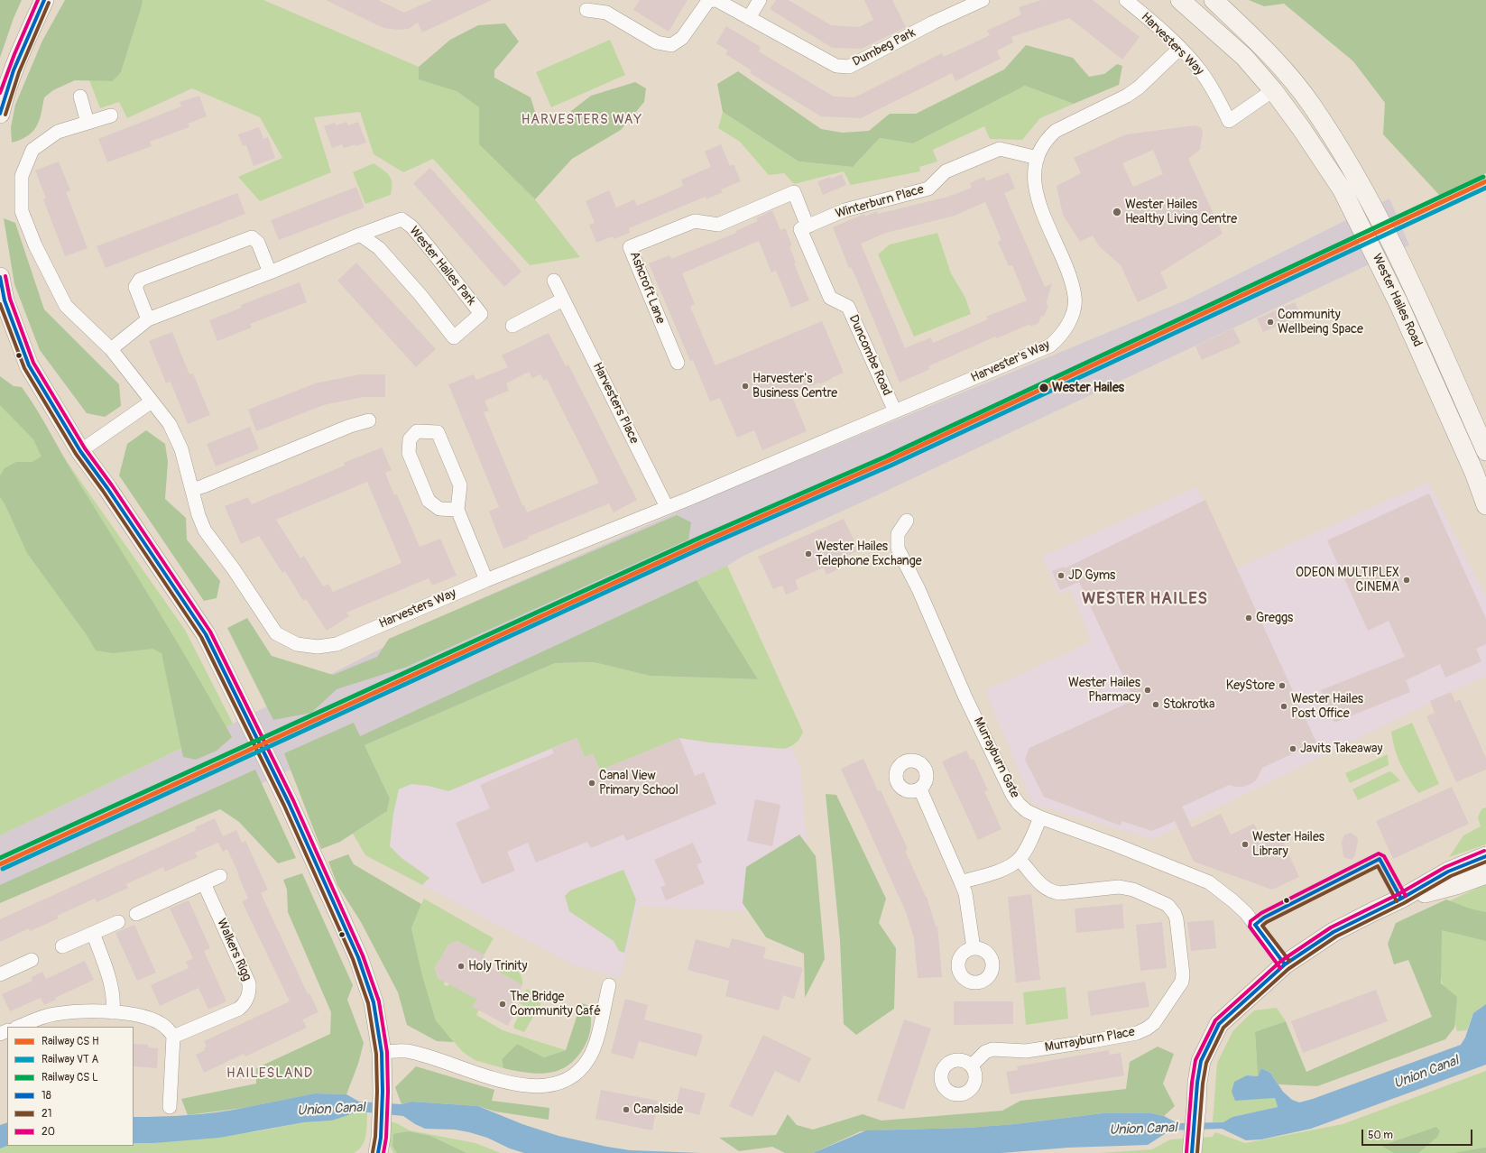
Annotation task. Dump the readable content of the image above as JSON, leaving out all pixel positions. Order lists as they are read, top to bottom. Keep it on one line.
{"streets":{"street":["Harvesters Way","Dumbeg Park","Winterburn Place","Wester Hailes Park","Ashcroft Lane","Wester Hailes Road","Duncombe Road","Harvester's Way","Harvesters Place","Murrayburn Gate","Walkers Rigg","Murrayburn Place"]},"crossings":[["Harvesters Way","Wester Hailes Road"],["Harvesters Way","Harvester's Way"],["Harvesters Way","Harvesters Place"],["Winterburn Place","Ashcroft Lane"],["Winterburn Place","Duncombe Road"],["Winterburn Place","Harvester's Way"],["Ashcroft Lane","Duncombe Road"],["Duncombe Road","Harvester's Way"]],"districts":["HARVESTERS WAY","WESTER HAILES","HAILESLAND"],"water":["Union Canal"],"places":["Wester Hailes Healthy Living Centre","Community Wellbeing Space","Harvester's Business Centre","Wester Hailes","Wester Hailes Telephone Exchange","JD Gyms","ODEON MULTIPLEX CINEMA","Greggs","KeyStore","Wester Hailes Pharmacy","Stokrotka","Wester Hailes Post Office","Javits Takeaway","Canal View Primary School","Wester Hailes Library","Holy Trinity","The Bridge Community Café","Canalside"],"lines":["transit line 18","transit line 20","transit line 21"],"legend":["Railway CS H","Railway VT A","Railway CS L","18","21","20"],"scale_bar":"50 m"}
